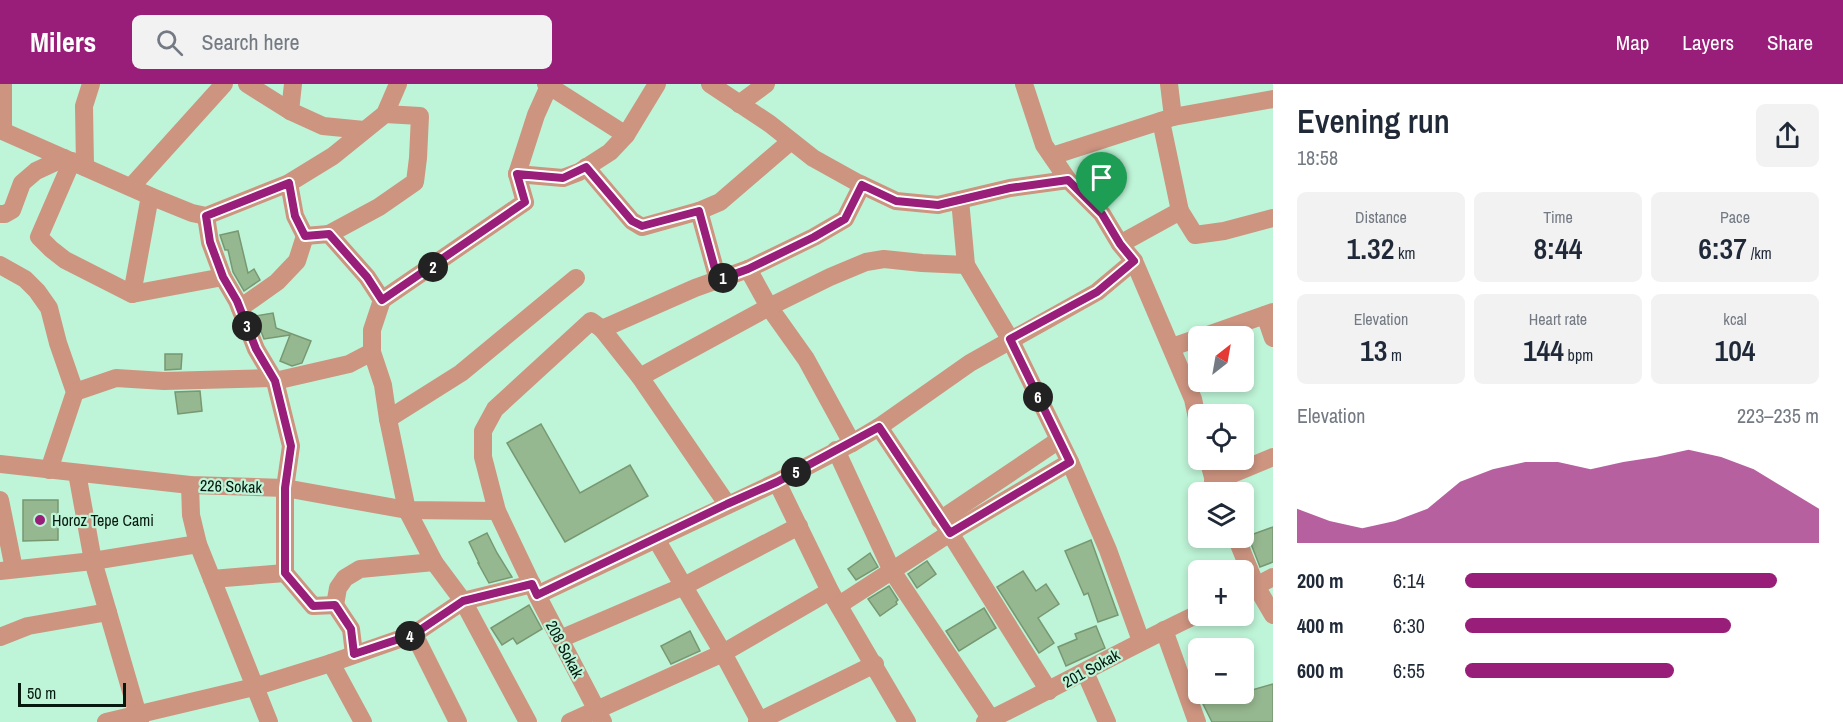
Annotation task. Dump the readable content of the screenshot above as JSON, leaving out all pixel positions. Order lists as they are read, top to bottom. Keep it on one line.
{"streets":{"street":["226 Sokak","208 Sokak","201 Sokak"]},"crossings":[["226 Sokak","208 Sokak"]],"places":["Horoz Tepe Cami"],"scale_bar":"50 m","north":"top right","page":{"header":"Milers","search":"Search here","nav":["Map","Layers","Share"],"heading":["Evening run","18:58"],"stats":[["Distance","1.32 km"],["Time","8:44"],["Pace","6:37 /km"],["Elevation","13 m"],["Heart rate","144 bpm"],["kcal","104"]],"pins":["2","1","3","6","5","4"],"map_buttons":["+","−"],"chart":["Elevation","223–235 m"],"list":[{"name":"200 m","note":"6:14"},{"name":"400 m","note":"6:30"},{"name":"600 m","note":"6:55"}],"scale":"50 m"}}
